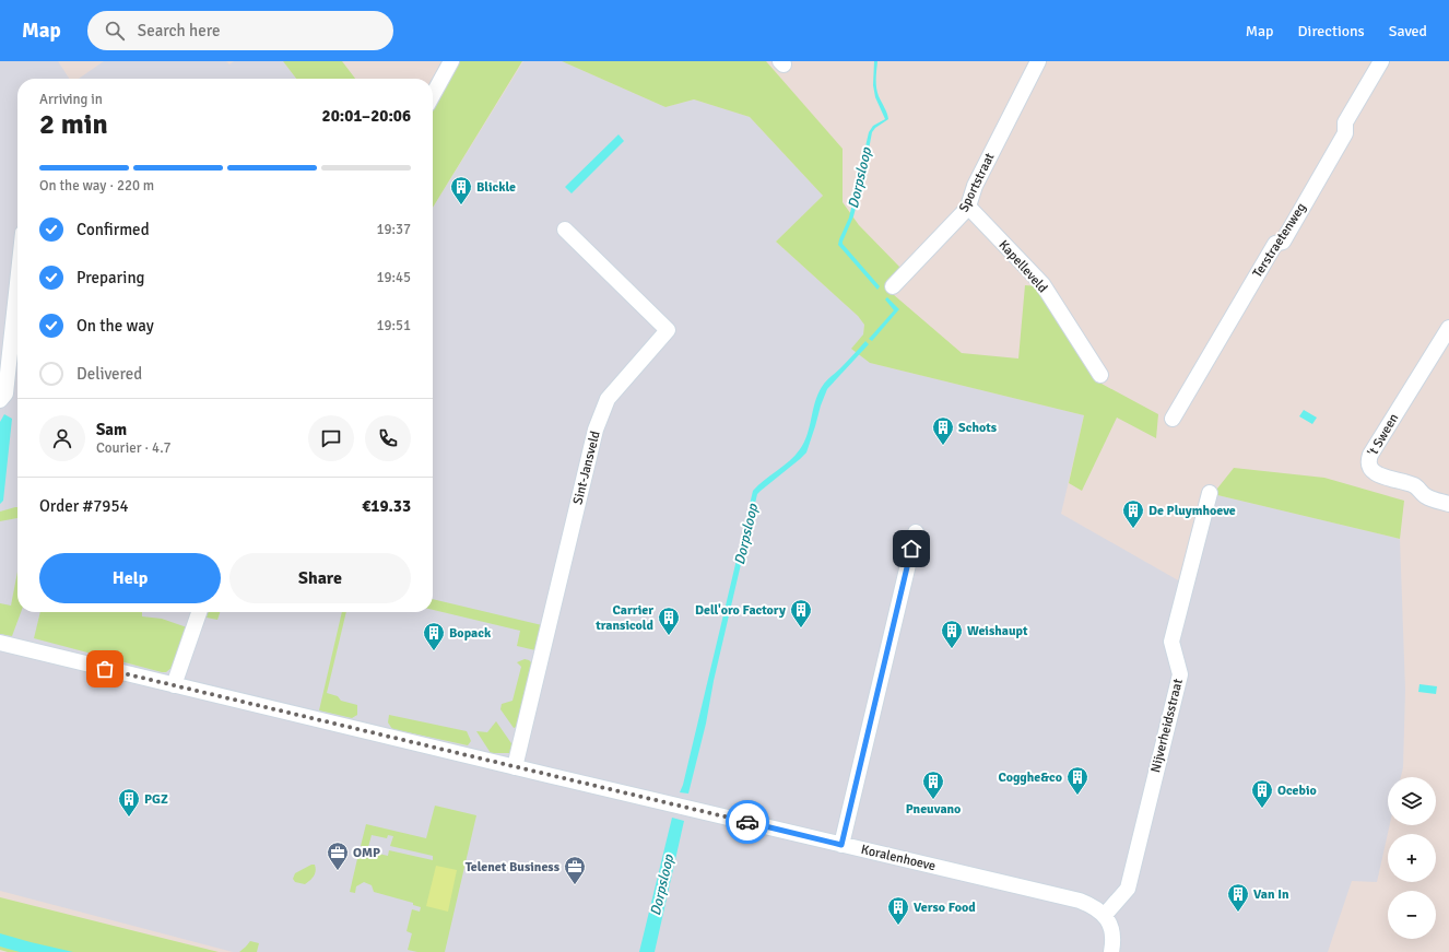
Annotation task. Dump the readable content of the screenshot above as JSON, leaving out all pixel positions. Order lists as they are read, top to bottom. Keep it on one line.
{"streets":{"street":["Sportstraat","Terstraetenweg","Kapelleveld","'t Sween","Sint-Jansveld","Nijverheidsstraat","Koralenhoeve"]},"crossings":[["Sportstraat","Kapelleveld"],["Sint-Jansveld","Koralenhoeve"],["Nijverheidsstraat","Koralenhoeve"]],"water":["Dorpsloop"],"places":{"building":["Blickle","Schots","De Pluymhoeve","Dell'oro Factory","Carrier transicold","Weishaupt","Bopack","Cogghe&co","Pneuvano","Ocebio","PGZ","Van In","Verso Food"],"office":["OMP","Telenet Business"]},"page":{"header":"Map","search":"Search here","nav":["Map","Directions","Saved"],"heading":["2 min","Arriving in","20:01–20:06"],"panel":["Sam","Courier · 4.7","Order #7954","€19.33"],"bar":"On the way · 220 m","list":[["Confirmed","19:37"],["Preparing","19:45"],["On the way","19:51"],"Delivered"],"buttons":["Help","Share"],"map_buttons":["+","−"]}}
